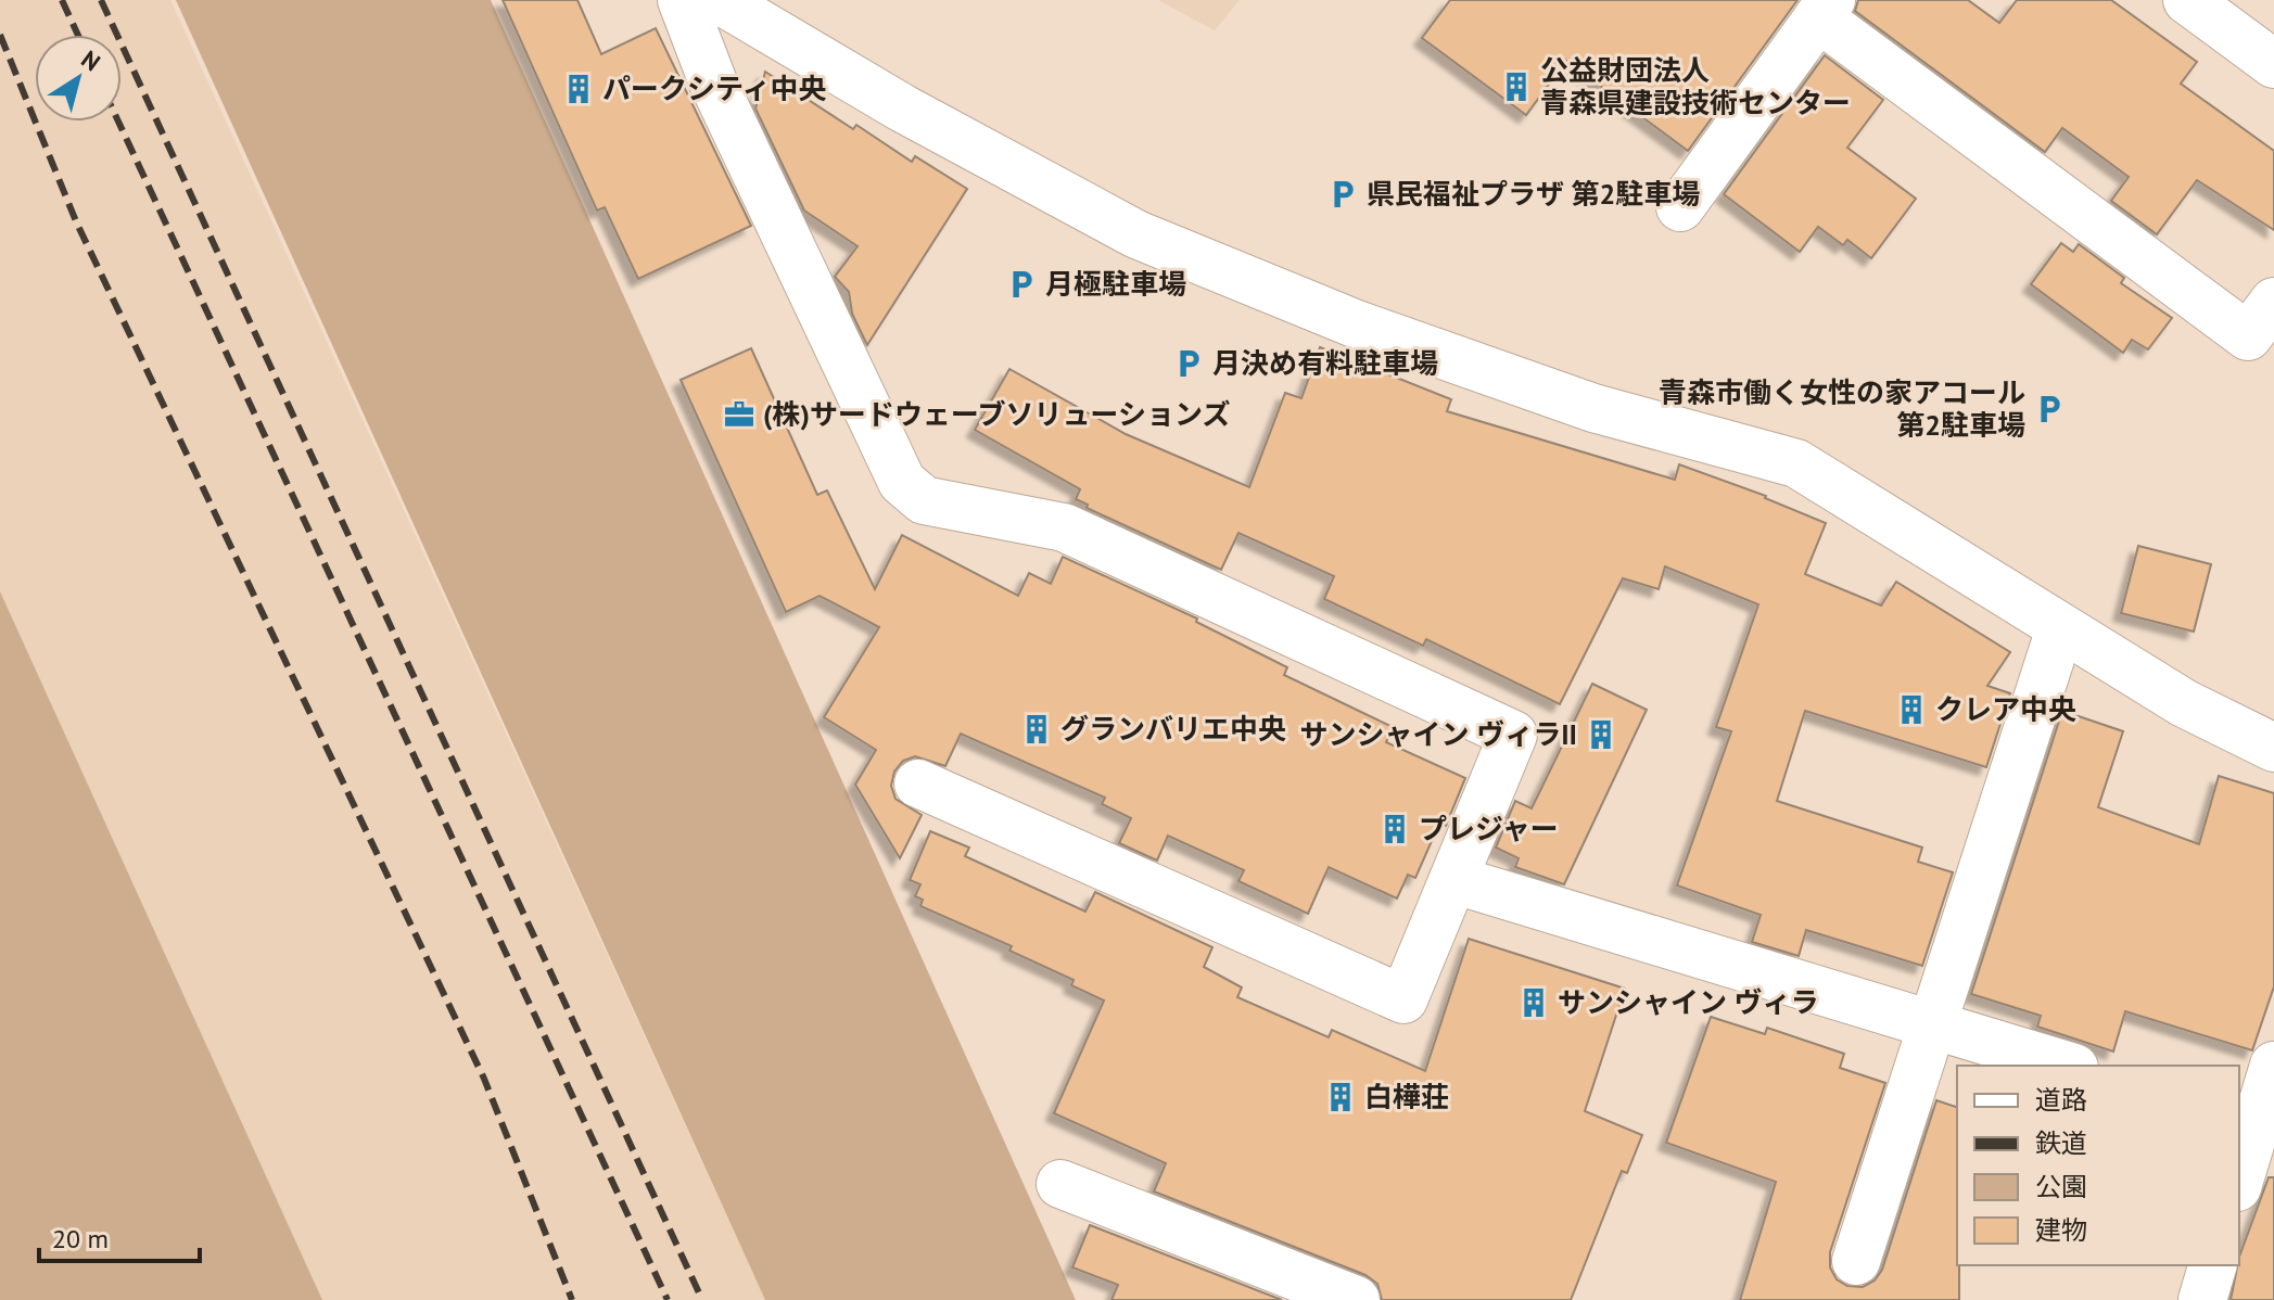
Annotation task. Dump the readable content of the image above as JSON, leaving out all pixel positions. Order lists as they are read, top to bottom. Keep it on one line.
{"places":{"building":["公益財団法人 青森県建設技術センター","パークシティ中央","クレア中央","グランバリエ中央","サンシャイン ヴィラII","プレジャー","サンシャイン ヴィラ","白樺荘"],"parking":["県民福祉プラザ 第2駐車場","月極駐車場","月決め有料駐車場","青森市働く女性の家アコール 第2駐車場"],"office":["(株)サードウェーブソリューションズ"]},"legend":["道路","鉄道","公園","建物"],"scale_bar":"20 m","north":"top right"}
